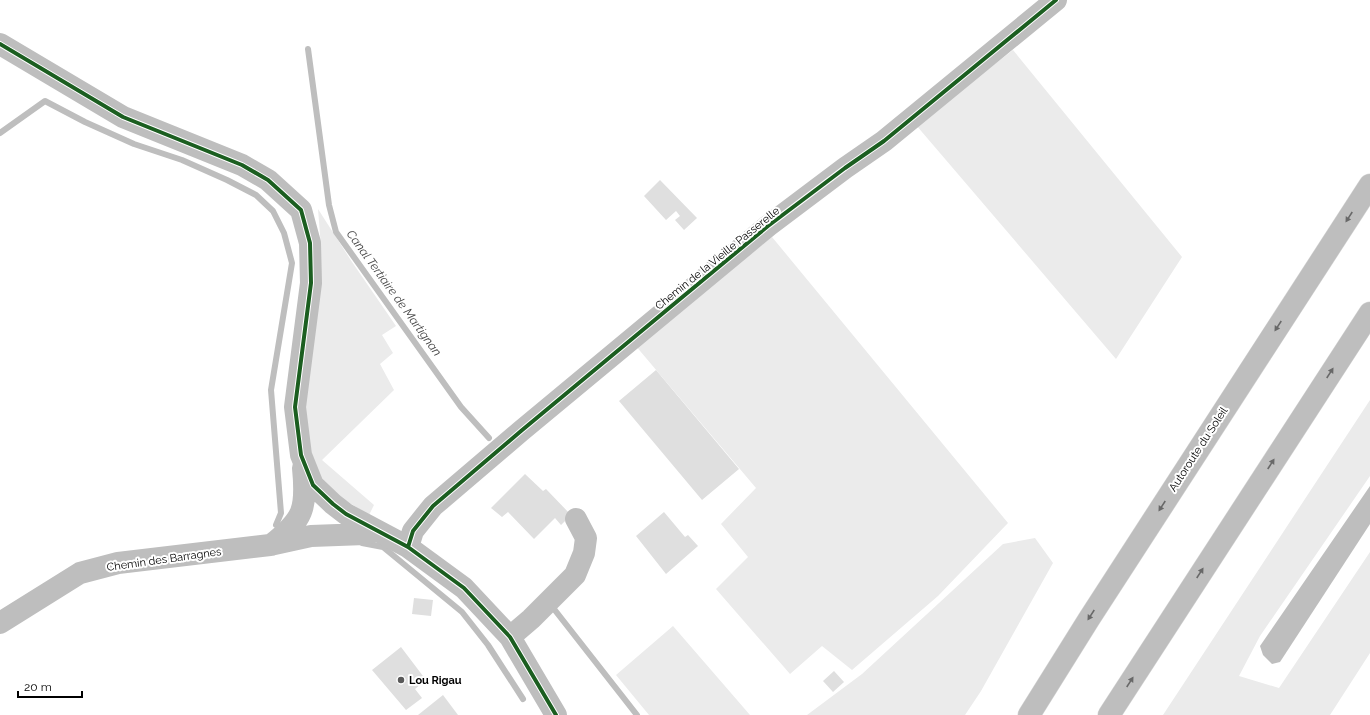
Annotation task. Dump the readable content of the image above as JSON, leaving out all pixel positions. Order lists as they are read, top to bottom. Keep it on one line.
{"streets":{"main road":["Chemin de la Vieille Passerelle","Autoroute du Soleil","Chemin des Barragnes"]},"water":["Canal Tertiaire de Martignan"],"places":["Lou Rigau"],"scale_bar":"20 m"}
